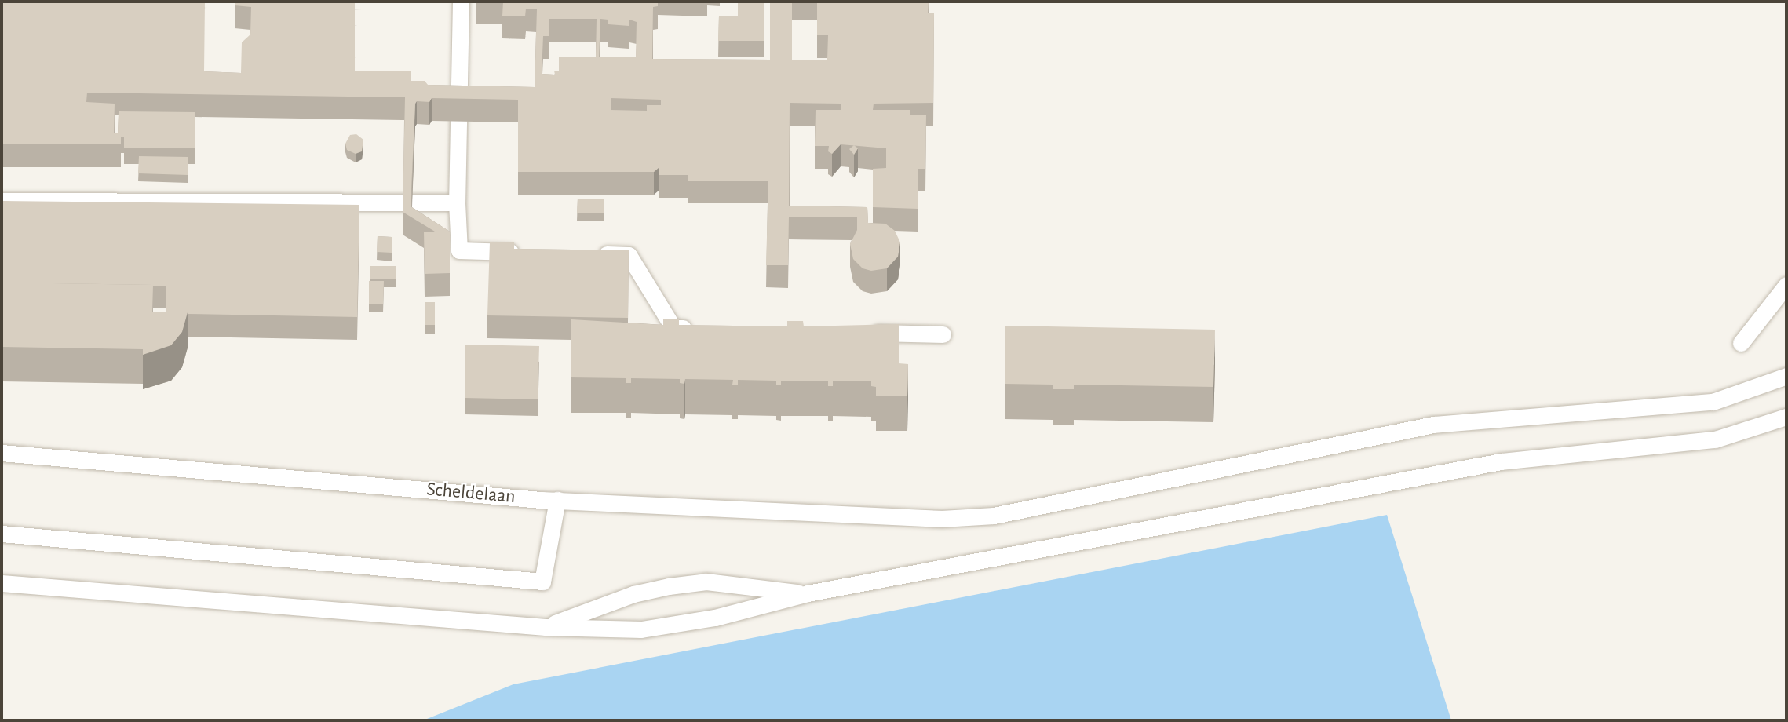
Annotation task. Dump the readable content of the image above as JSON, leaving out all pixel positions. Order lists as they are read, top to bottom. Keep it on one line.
{"streets":{"lane":["Scheldelaan"]}}
